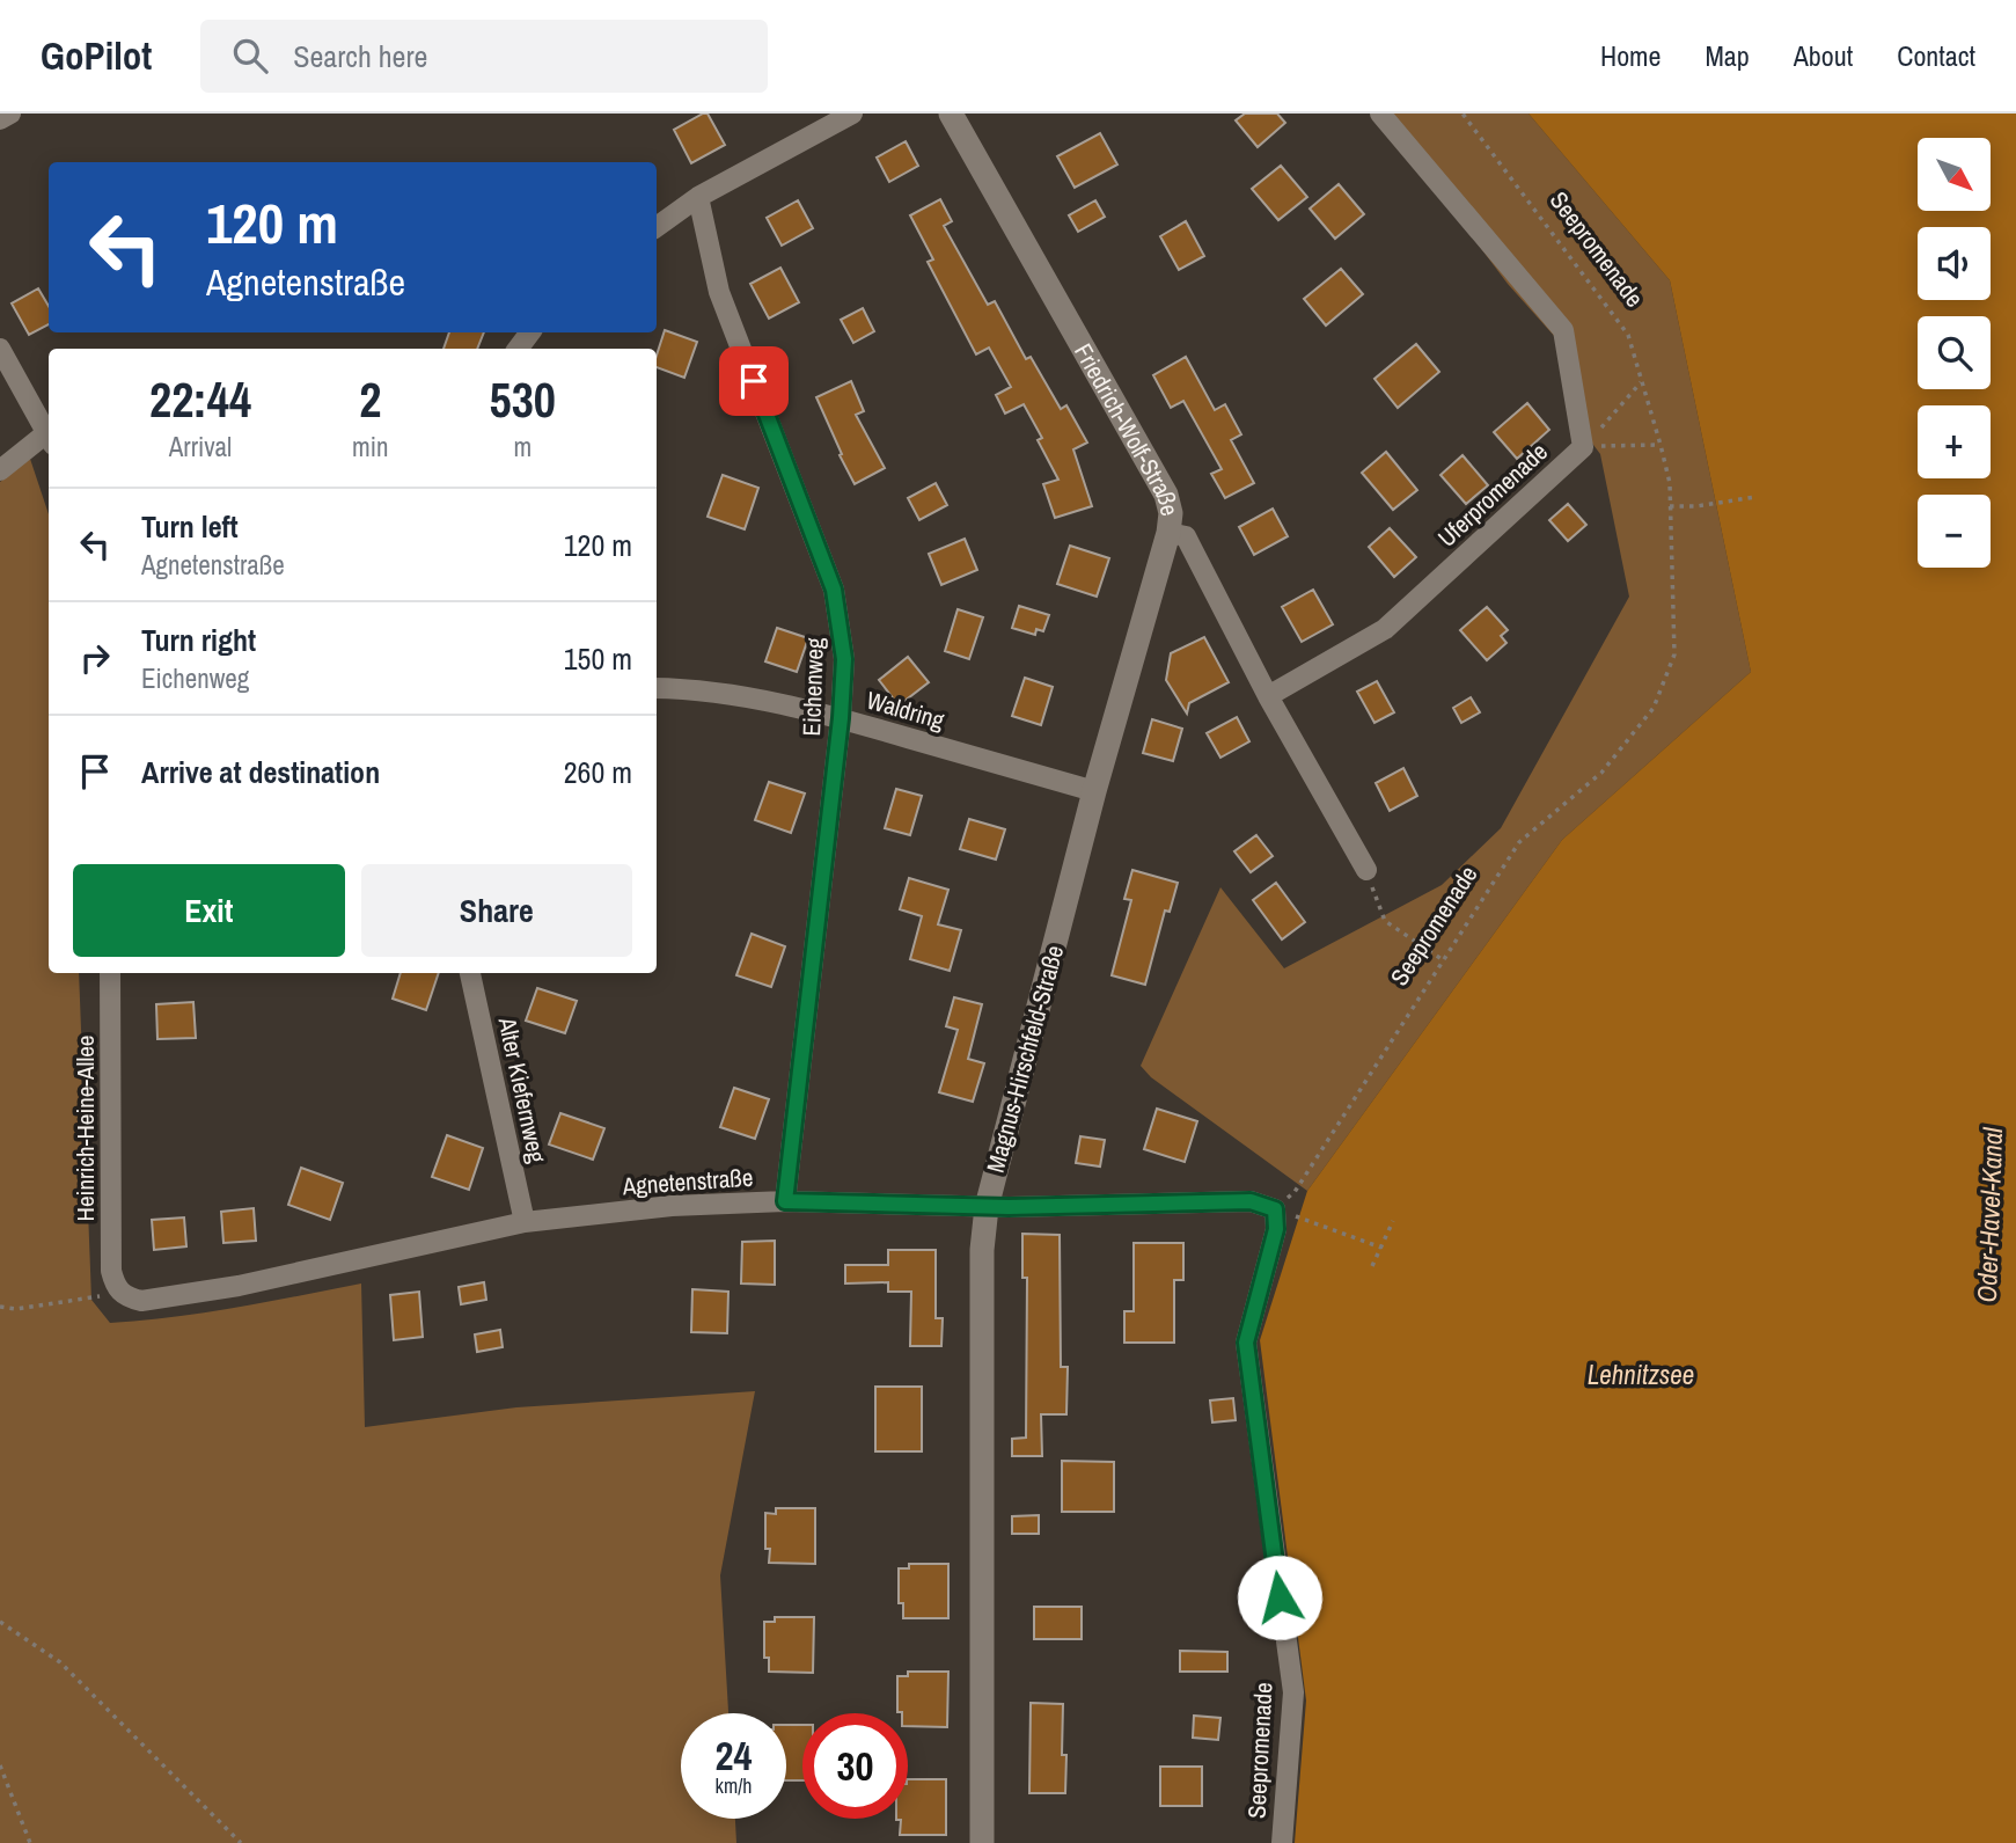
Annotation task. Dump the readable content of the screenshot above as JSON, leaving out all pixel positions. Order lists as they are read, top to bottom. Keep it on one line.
{"streets":{"street":["Seepromenade","Friedrich-Wolf-Straße","Uferpromenade","Eichenweg","Waldring","Magnus-Hirschfeld-Straße","Alter Kiefernweg","Heinrich-Heine-Allee","Agnetenstraße"]},"crossings":[["Seepromenade","Agnetenstraße"],["Friedrich-Wolf-Straße","Uferpromenade"],["Friedrich-Wolf-Straße","Magnus-Hirschfeld-Straße"],["Eichenweg","Waldring"],["Eichenweg","Agnetenstraße"],["Waldring","Magnus-Hirschfeld-Straße"],["Magnus-Hirschfeld-Straße","Agnetenstraße"],["Alter Kiefernweg","Agnetenstraße"],["Heinrich-Heine-Allee","Agnetenstraße"]],"water":["Oder-Havel-Kanal","Lehnitzsee"],"north":"bottom right","page":{"header":"GoPilot","search":"Search here","nav":["Home","Map","About","Contact"],"map_buttons":["+","−"],"turn":["120 m","Agnetenstraße"],"eta":["22:44","Arrival","2","min","530","m"],"list":[{"name":"Turn left","note":"Agnetenstraße","value":"120 m"},{"name":"Turn right","note":"Eichenweg","value":"150 m"},{"name":"Arrive at destination","value":"260 m"}],"buttons":["Exit","Share"],"speed":"24 km/h","limit":"30"}}
